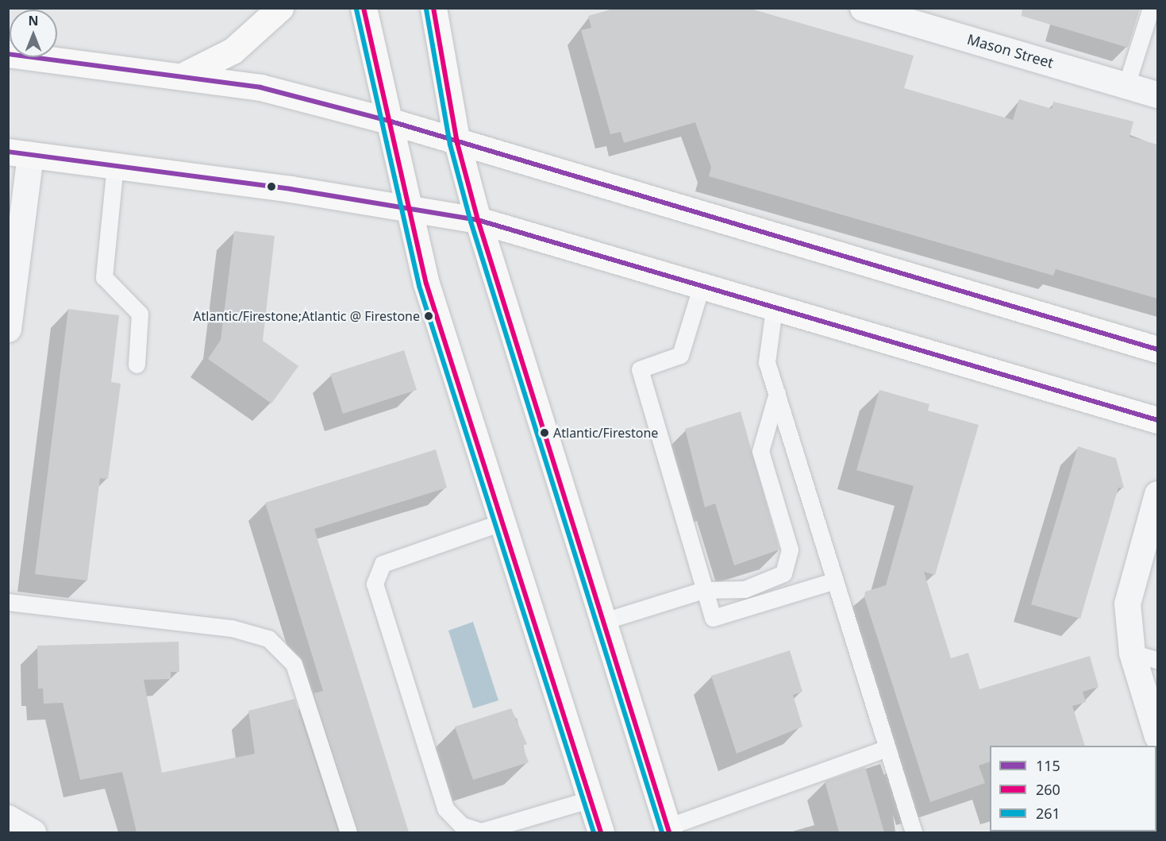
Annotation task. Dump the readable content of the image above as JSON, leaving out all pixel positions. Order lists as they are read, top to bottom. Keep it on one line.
{"streets":{"street":["Mason Street"]},"places":["Atlantic/Firestone;Atlantic @ Firestone","Atlantic/Firestone"],"lines":["transit line 260","transit line 261","transit line 115"],"legend":["115","260","261"],"north":"top"}
